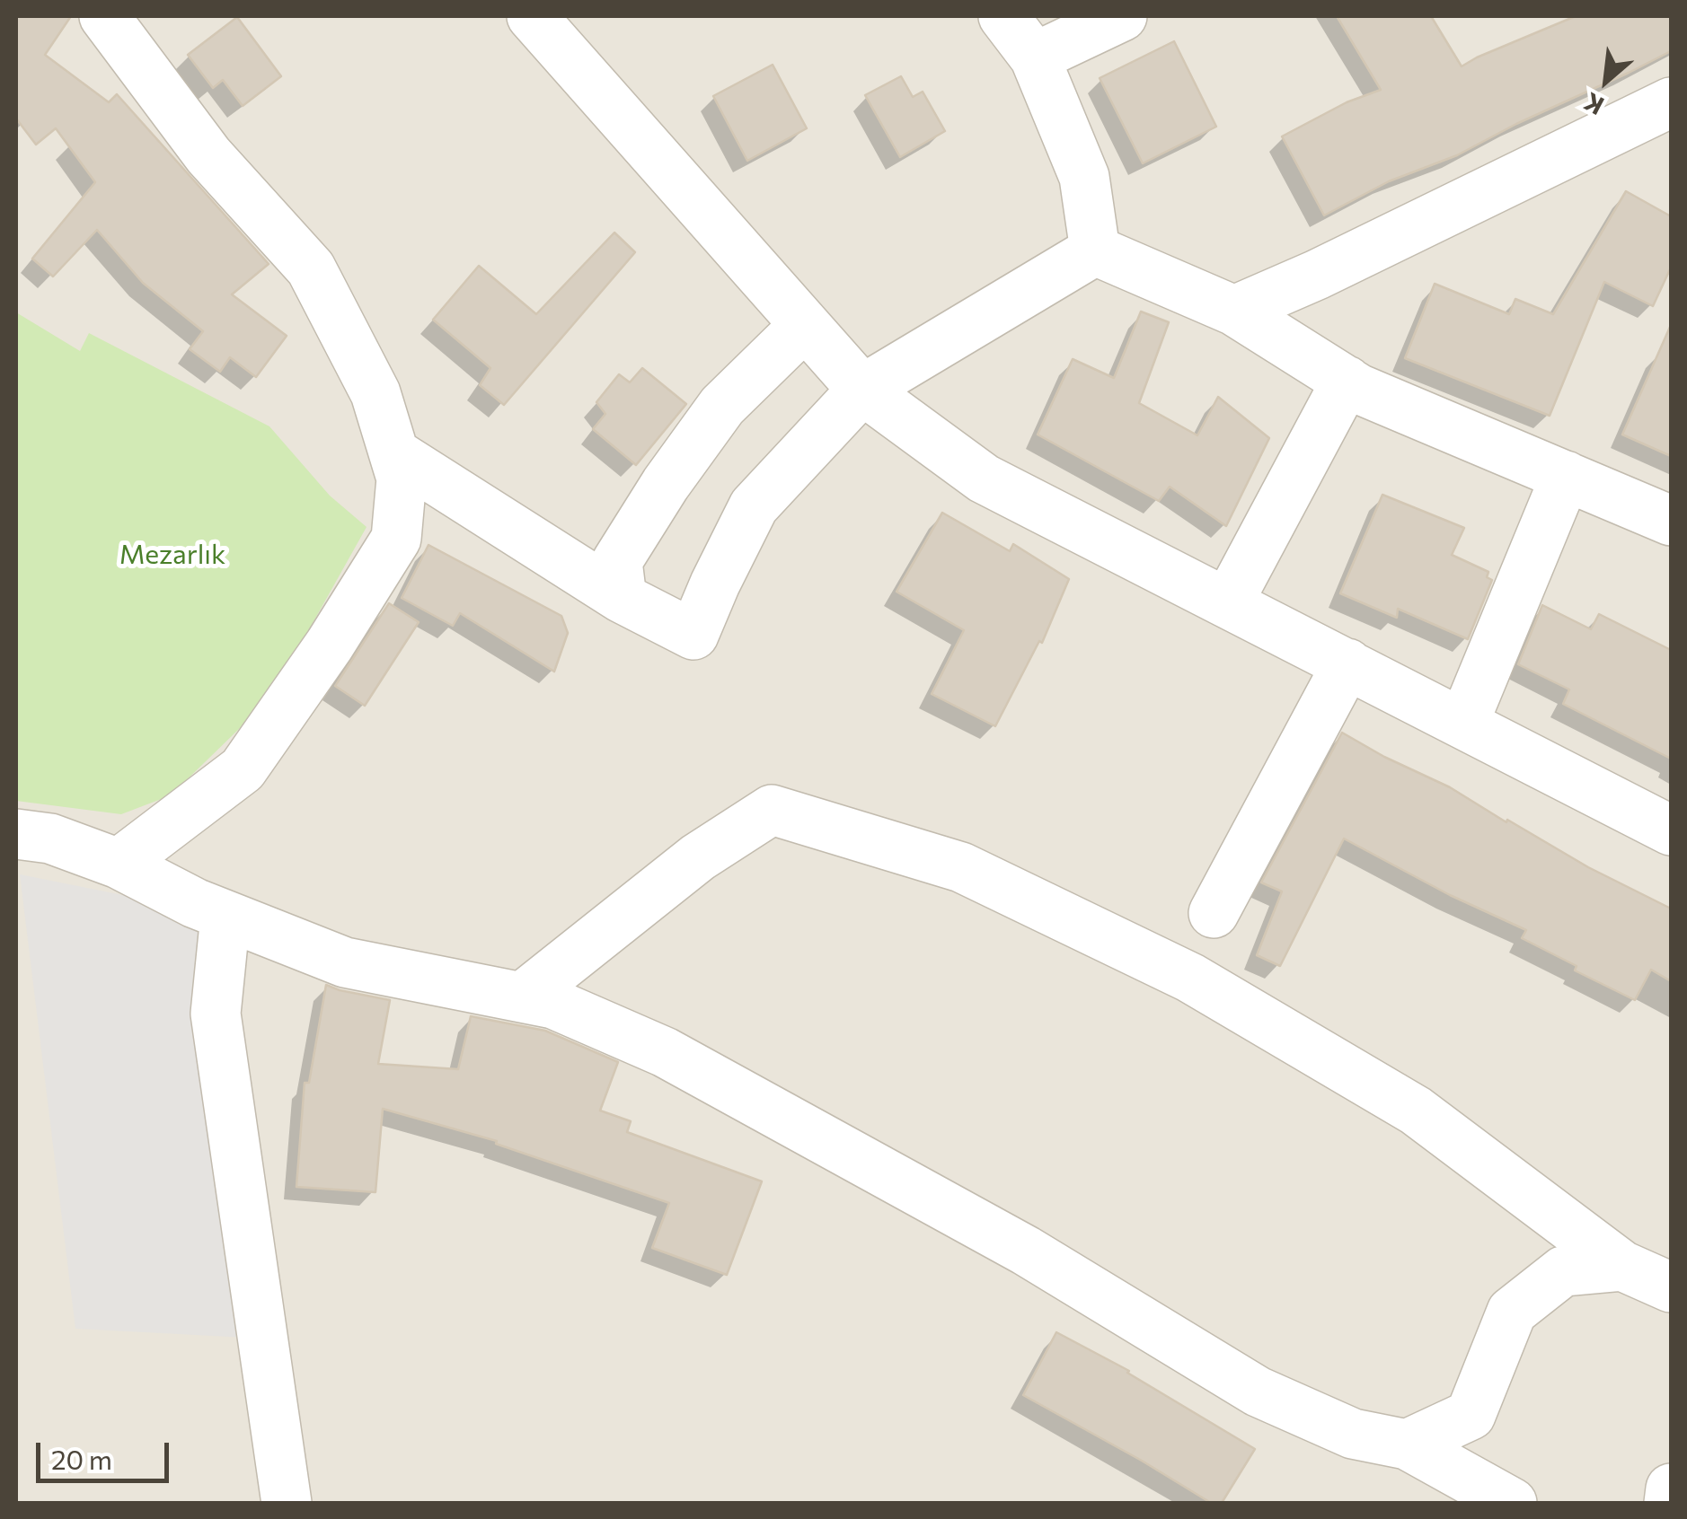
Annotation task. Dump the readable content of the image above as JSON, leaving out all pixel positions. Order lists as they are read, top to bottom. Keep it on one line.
{"parks":["Mezarlık"],"scale_bar":"20 m","north":"bottom left"}
